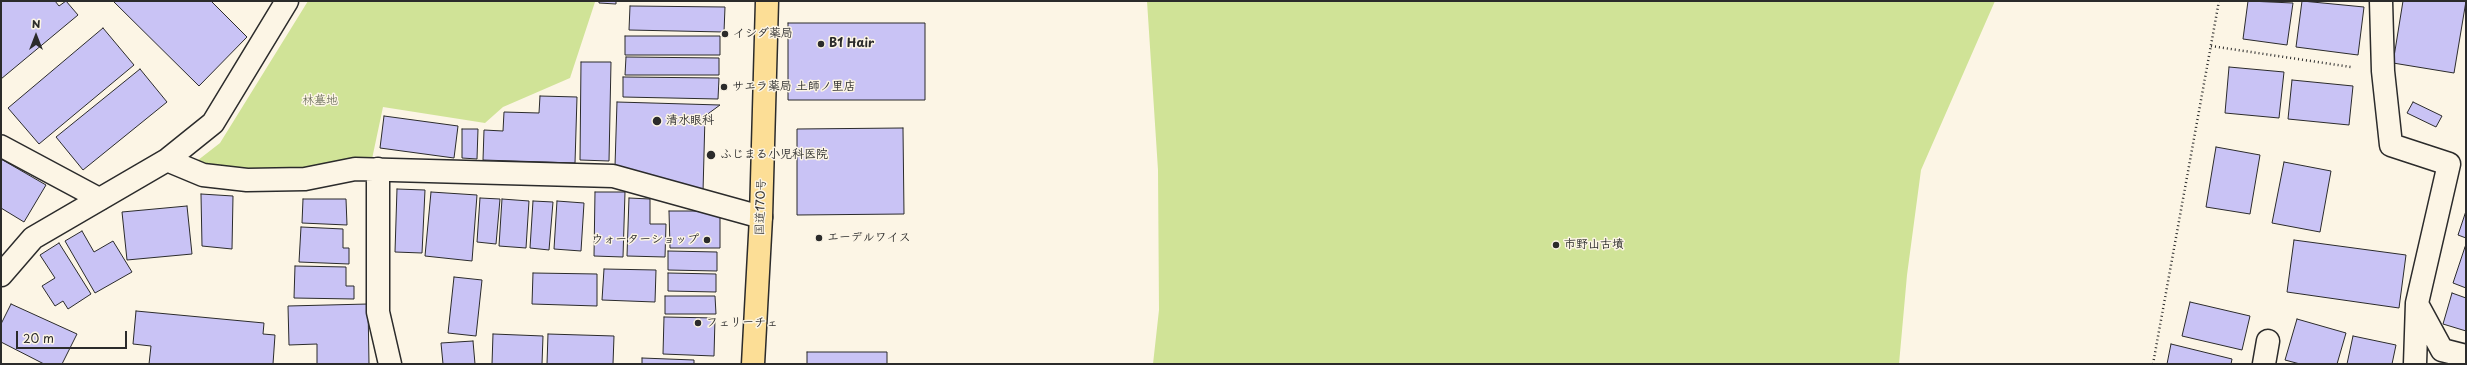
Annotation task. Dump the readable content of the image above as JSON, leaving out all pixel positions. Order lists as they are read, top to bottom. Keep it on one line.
{"streets":{"highway":["国道170号"]},"parks":["林墓地"],"places":["イシダ薬局","B1 Hair","サエラ薬局 土師ノ里店","清水眼科","ふじまる小児科医院","エーデルワイス","ウォーターショップ","市野山古墳","フェリーチェ"],"scale_bar":"20 m","north":"top"}
